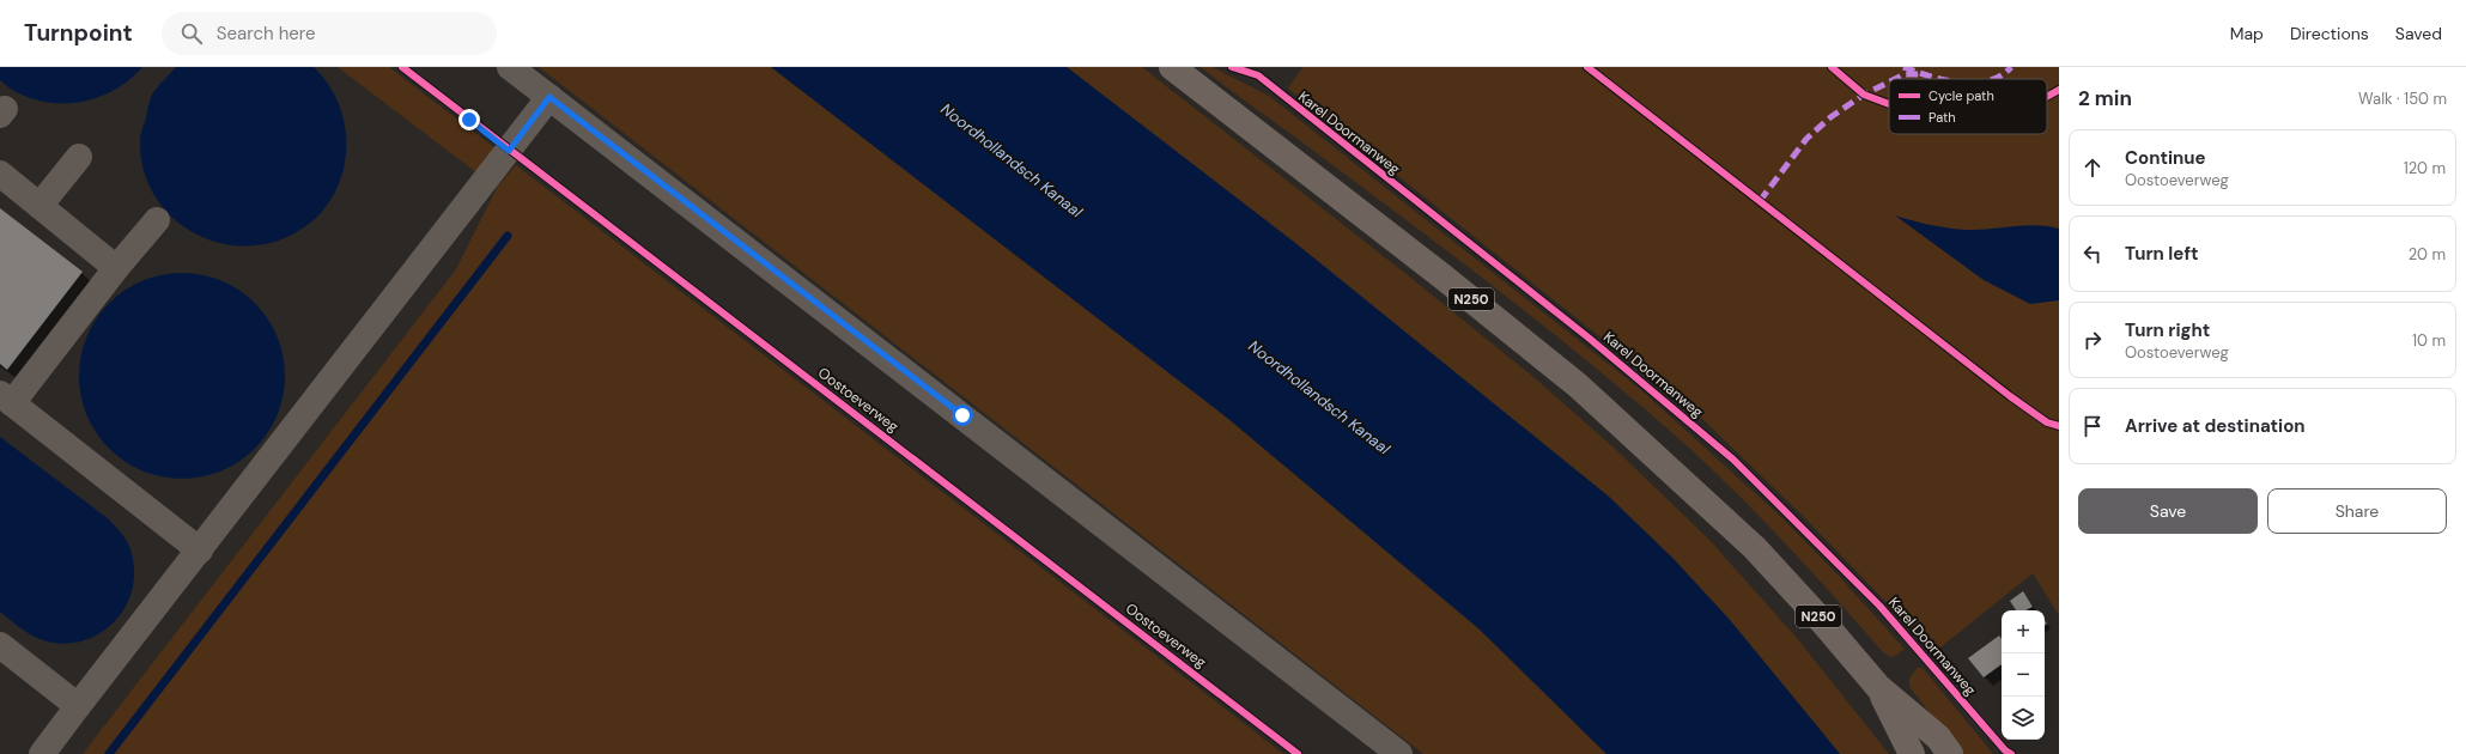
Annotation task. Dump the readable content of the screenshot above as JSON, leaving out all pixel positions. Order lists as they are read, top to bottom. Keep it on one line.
{"streets":{"main road":["N250"],"cycle path":["Karel Doormanweg","Oostoeverweg"]},"water":["Noordhollandsch Kanaal"],"legend":["Cycle path","Path"],"page":{"header":"Turnpoint","search":"Search here","nav":["Map","Directions","Saved"],"heading":["2 min","Walk · 150 m"],"list":[["Continue","Oostoeverweg","120 m"],["Turn left","20 m"],["Turn right","Oostoeverweg","10 m"],"Arrive at destination"],"buttons":["Save","Share"],"map_buttons":["+","−"]}}
